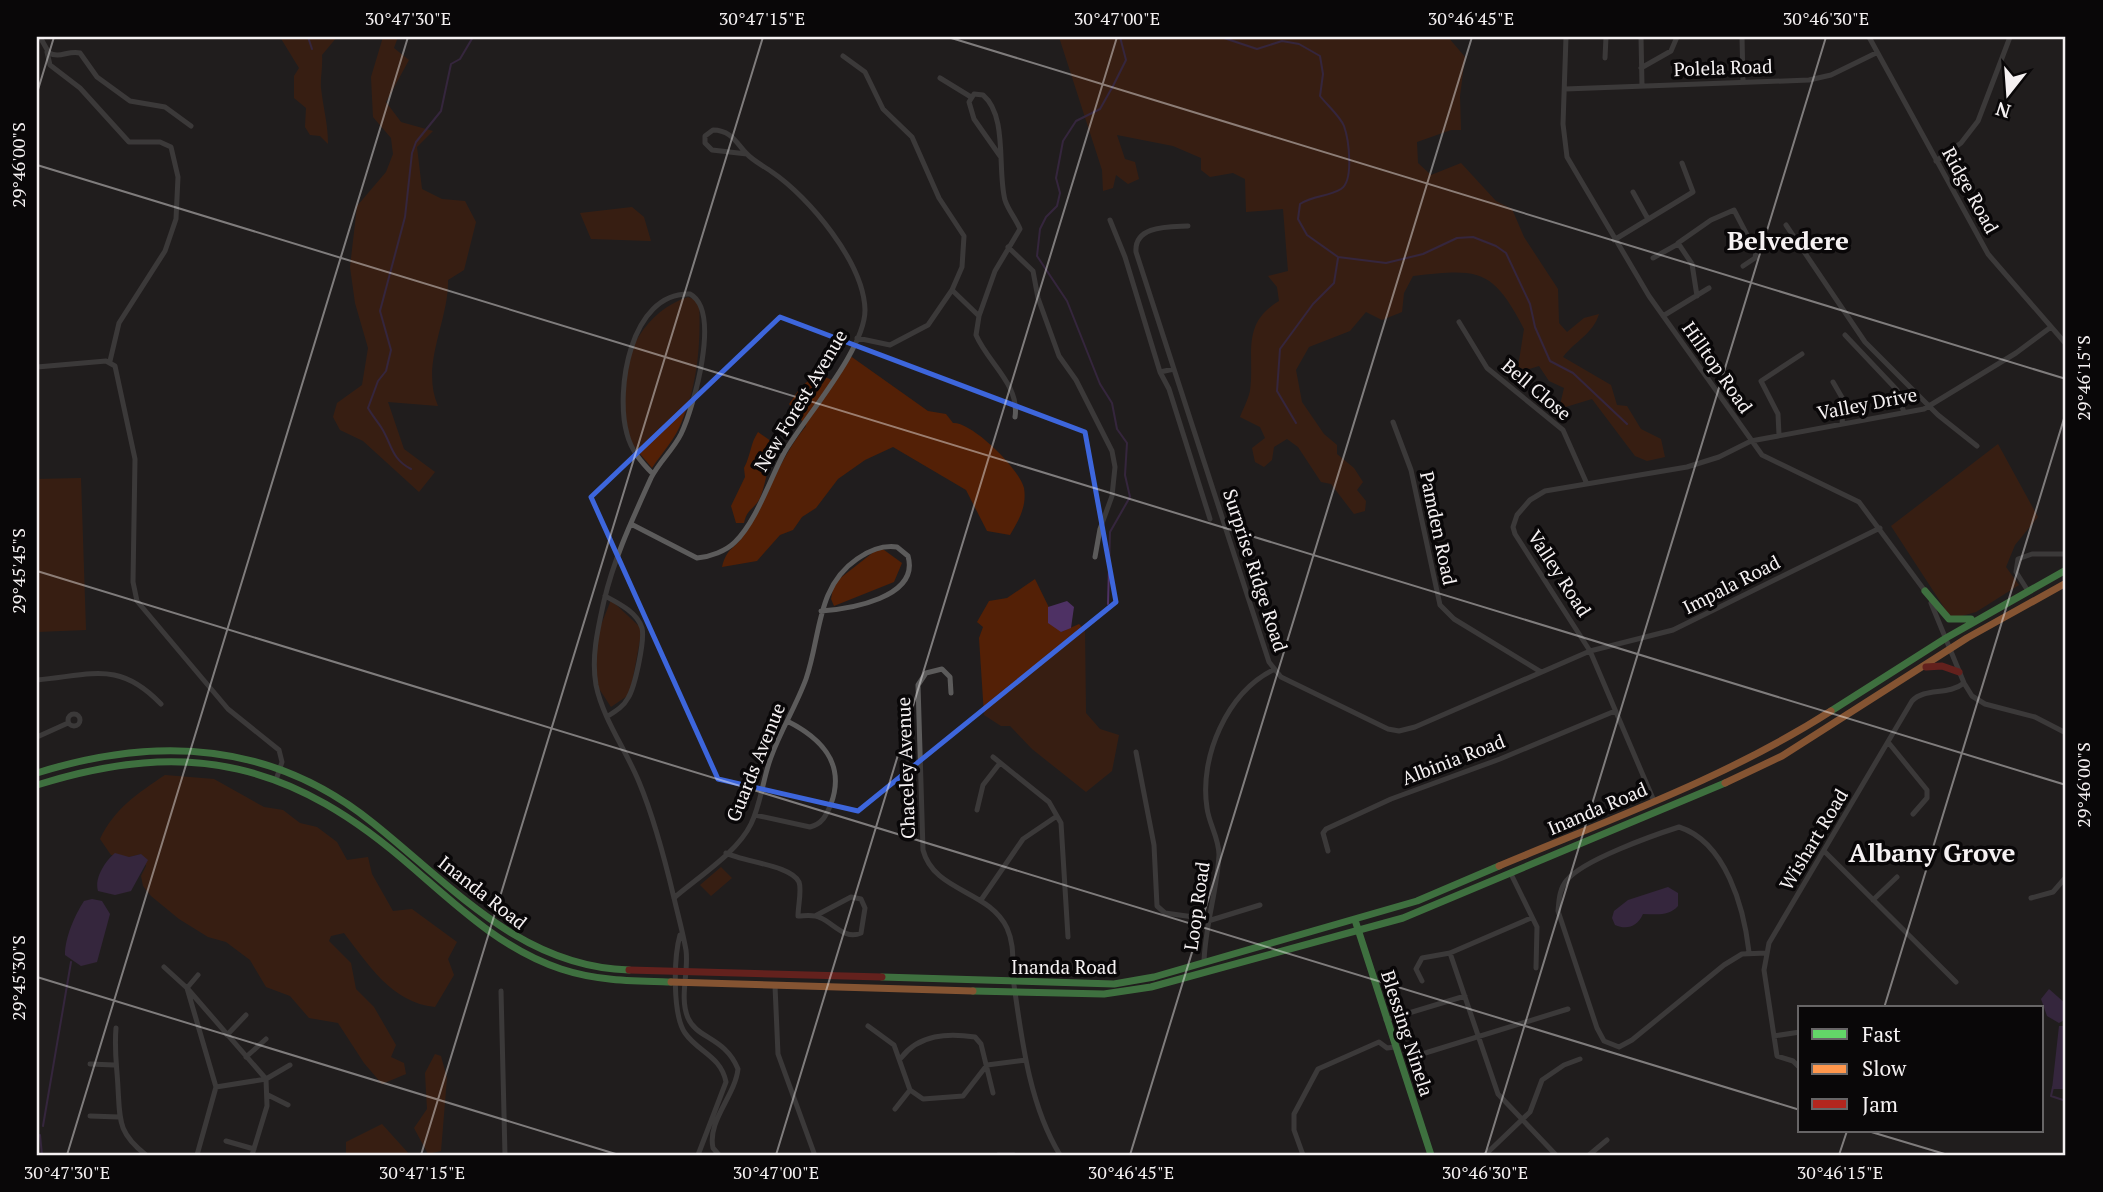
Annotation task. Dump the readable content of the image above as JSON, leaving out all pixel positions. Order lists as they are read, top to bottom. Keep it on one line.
{"streets":{"main road":["Inanda Road","Blessing Ninela"],"street":["Polela Road","Ridge Road","Hilltop Road","Bell Close","New Forest Avenue","Valley Drive","Pamden Road","Surprise Ridge Road","Valley Road","Impala Road","Albinia Road","Guards Avenue","Chaceley Avenue","Wishart Road","Loop Road"]},"crossings":[["Polela Road","Ridge Road"],["Polela Road","Hilltop Road"],["Ridge Road","Valley Drive"],["Hilltop Road","Valley Drive"],["Hilltop Road","Valley Road"],["Hilltop Road","Impala Road"],["Hilltop Road","Inanda Road"],["Hilltop Road","Wishart Road"],["Bell Close","Valley Road"],["Valley Drive","Valley Road"],["Pamden Road","Surprise Ridge Road"],["Surprise Ridge Road","Valley Road"],["Surprise Ridge Road","Impala Road"],["Surprise Ridge Road","Loop Road"],["Valley Road","Impala Road"],["Valley Road","Albinia Road"],["Valley Road","Inanda Road"],["Chaceley Avenue","Inanda Road"],["Inanda Road","Loop Road"],["Inanda Road","Blessing Ninela"]],"districts":["Belvedere","Albany Grove"],"legend":["Fast","Slow","Jam"],"north":"bottom","coordinates":["30°47'30\"E","30°47'15\"E","30°47'00\"E","30°46'45\"E","30°46'30\"E","29°46'00\"S","29°46'15\"S","29°45'45\"S","29°45'30\"S","30°46'15\"E"]}
